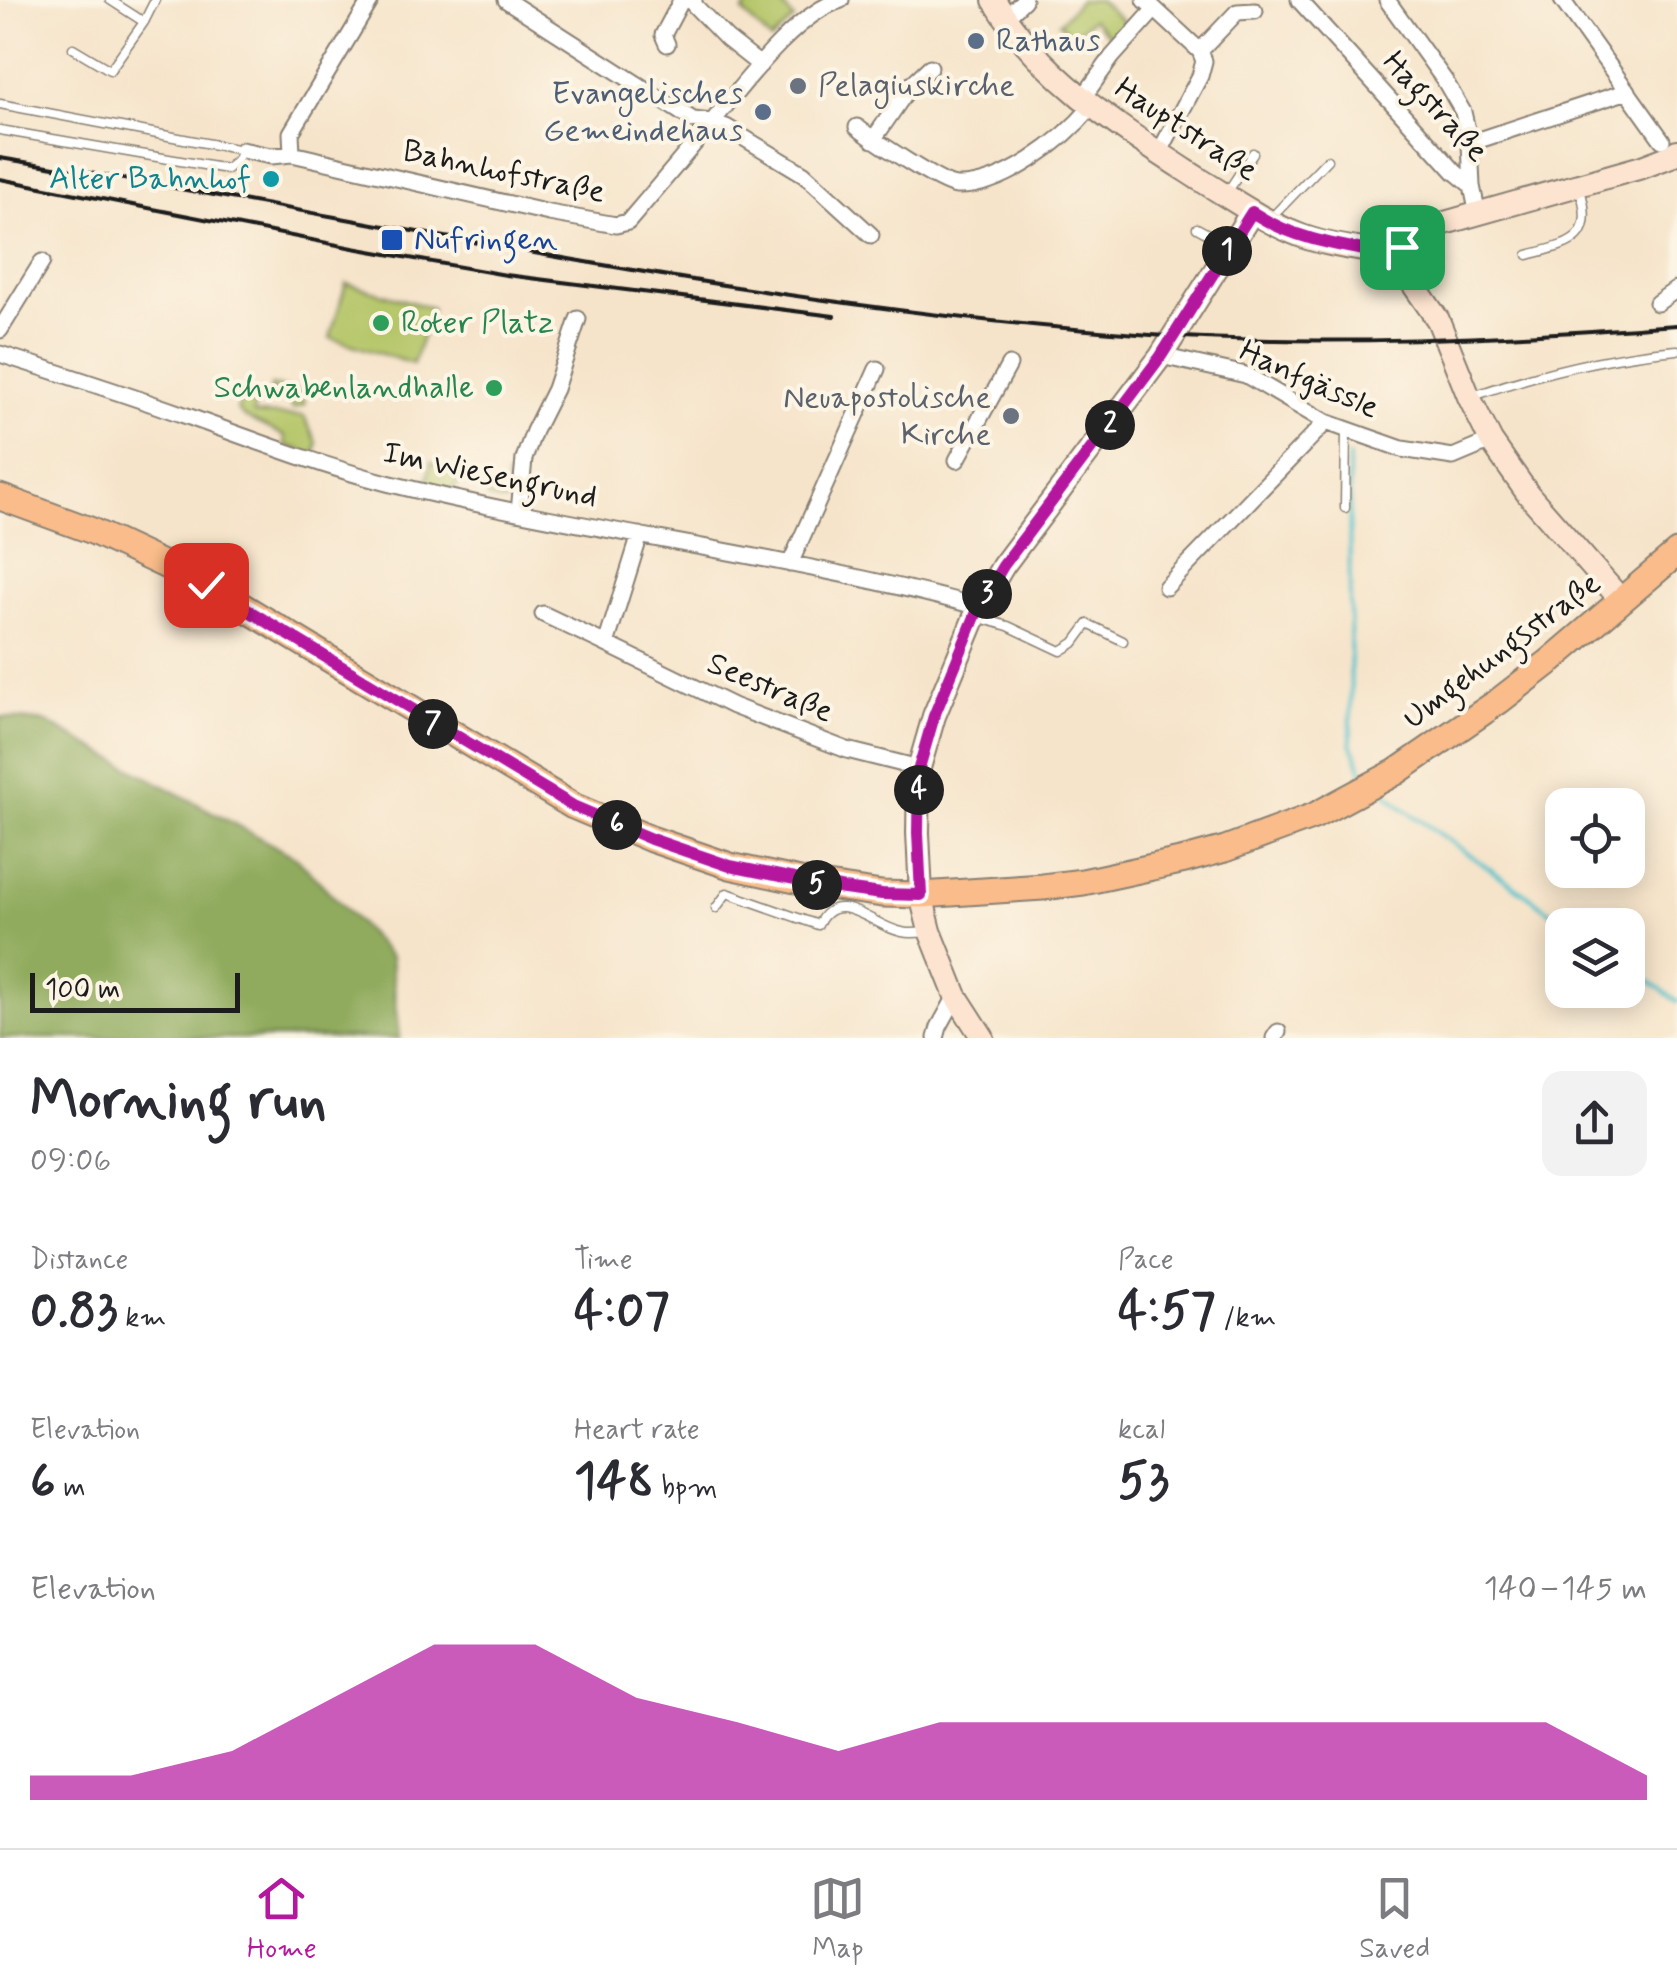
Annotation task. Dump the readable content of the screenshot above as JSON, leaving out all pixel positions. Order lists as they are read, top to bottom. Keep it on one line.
{"streets":{"main road":["Umgehungsstraße"],"street":["Hagstraße","Hauptstraße","Bahnhofstraße","Hanfgässle","Im Wiesengrund","Seestraße"]},"places":{"other":["Rathaus","Pelagiuskirche","Evangelisches Gemeindehaus","Alter Bahnhof","Roter Platz","Schwabenlandhalle","Neuapostolische Kirche"],"transit":["Nufringen"]},"scale_bar":"100 m","page":{"pins":["1","2","3","7","4","6","5"],"scale":"100 m","heading":["Morning run","09:06"],"stats":[["Distance","0.83 km"],["Time","4:07"],["Pace","4:57 /km"],["Elevation","6 m"],["Heart rate","148 bpm"],["kcal","53"]],"chart":["Elevation","140–145 m"],"tabs":["Home","Map","Saved"]}}
